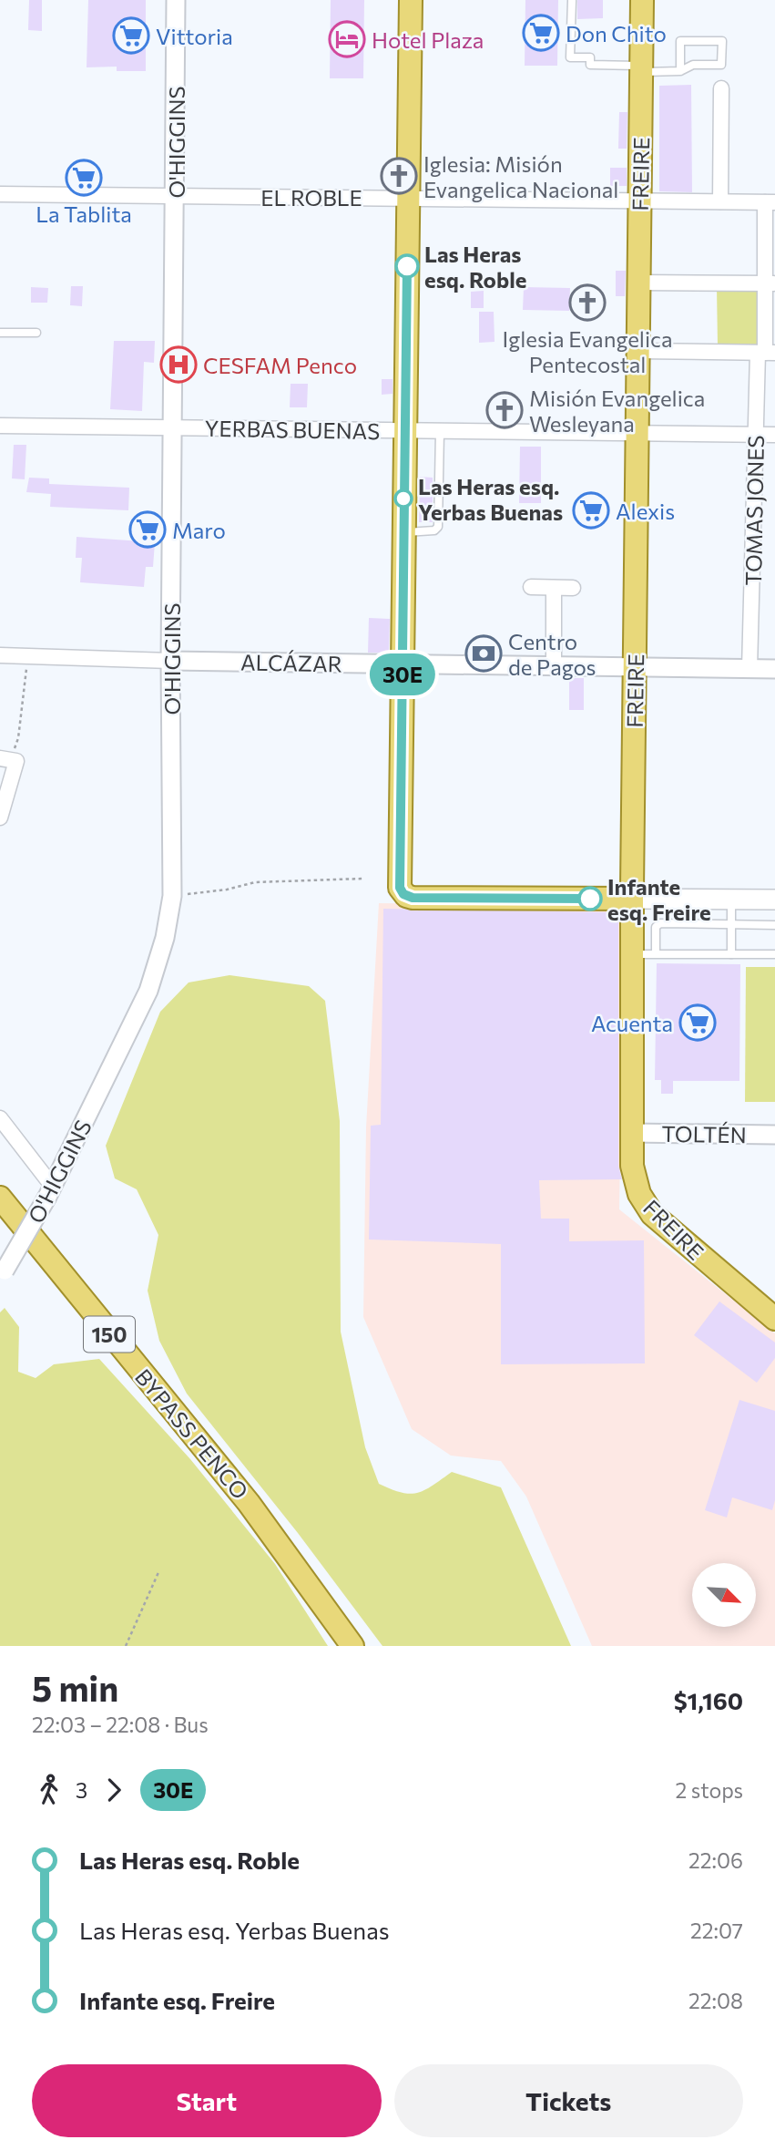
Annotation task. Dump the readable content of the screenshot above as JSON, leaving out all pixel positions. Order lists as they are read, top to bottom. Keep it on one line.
{"streets":{"main road":["FREIRE","150","BYPASS PENCO"],"street":["O'HIGGINS","EL ROBLE","YERBAS BUENAS","TOMAS JONES","ALCÁZAR","TOLTÉN"]},"crossings":[["O'HIGGINS","EL ROBLE"],["O'HIGGINS","YERBAS BUENAS"],["O'HIGGINS","ALCÁZAR"],["FREIRE","EL ROBLE"],["FREIRE","YERBAS BUENAS"],["FREIRE","ALCÁZAR"],["FREIRE","TOLTÉN"],["EL ROBLE","TOMAS JONES"],["YERBAS BUENAS","TOMAS JONES"],["TOMAS JONES","ALCÁZAR"]],"places":{"supermarket":["Don Chito","Vittoria","La Tablita","Alexis","Maro","Acuenta"],"hotel":["Hotel Plaza"],"church":["Iglesia: Misión Evangelica Nacional","Iglesia Evangelica Pentecostal","Misión Evangelica Wesleyana"],"other":["Las Heras esq. Roble","Las Heras esq. Yerbas Buenas","Infante esq. Freire"],"hospital":["CESFAM Penco"],"bank":["Centro de Pagos"]},"lines":["bus line 30E"],"north":"bottom right","page":{"on_map":"30E","heading":["5 min","22:03 – 22:08 · Bus","$1,160"],"legs":["3","30E","2 stops"],"list":[{"name":"Las Heras esq. Roble","value":"22:06"},{"name":"Las Heras esq. Yerbas Buenas","value":"22:07"},{"name":"Infante esq. Freire","value":"22:08"}],"buttons":["Start","Tickets"]}}
